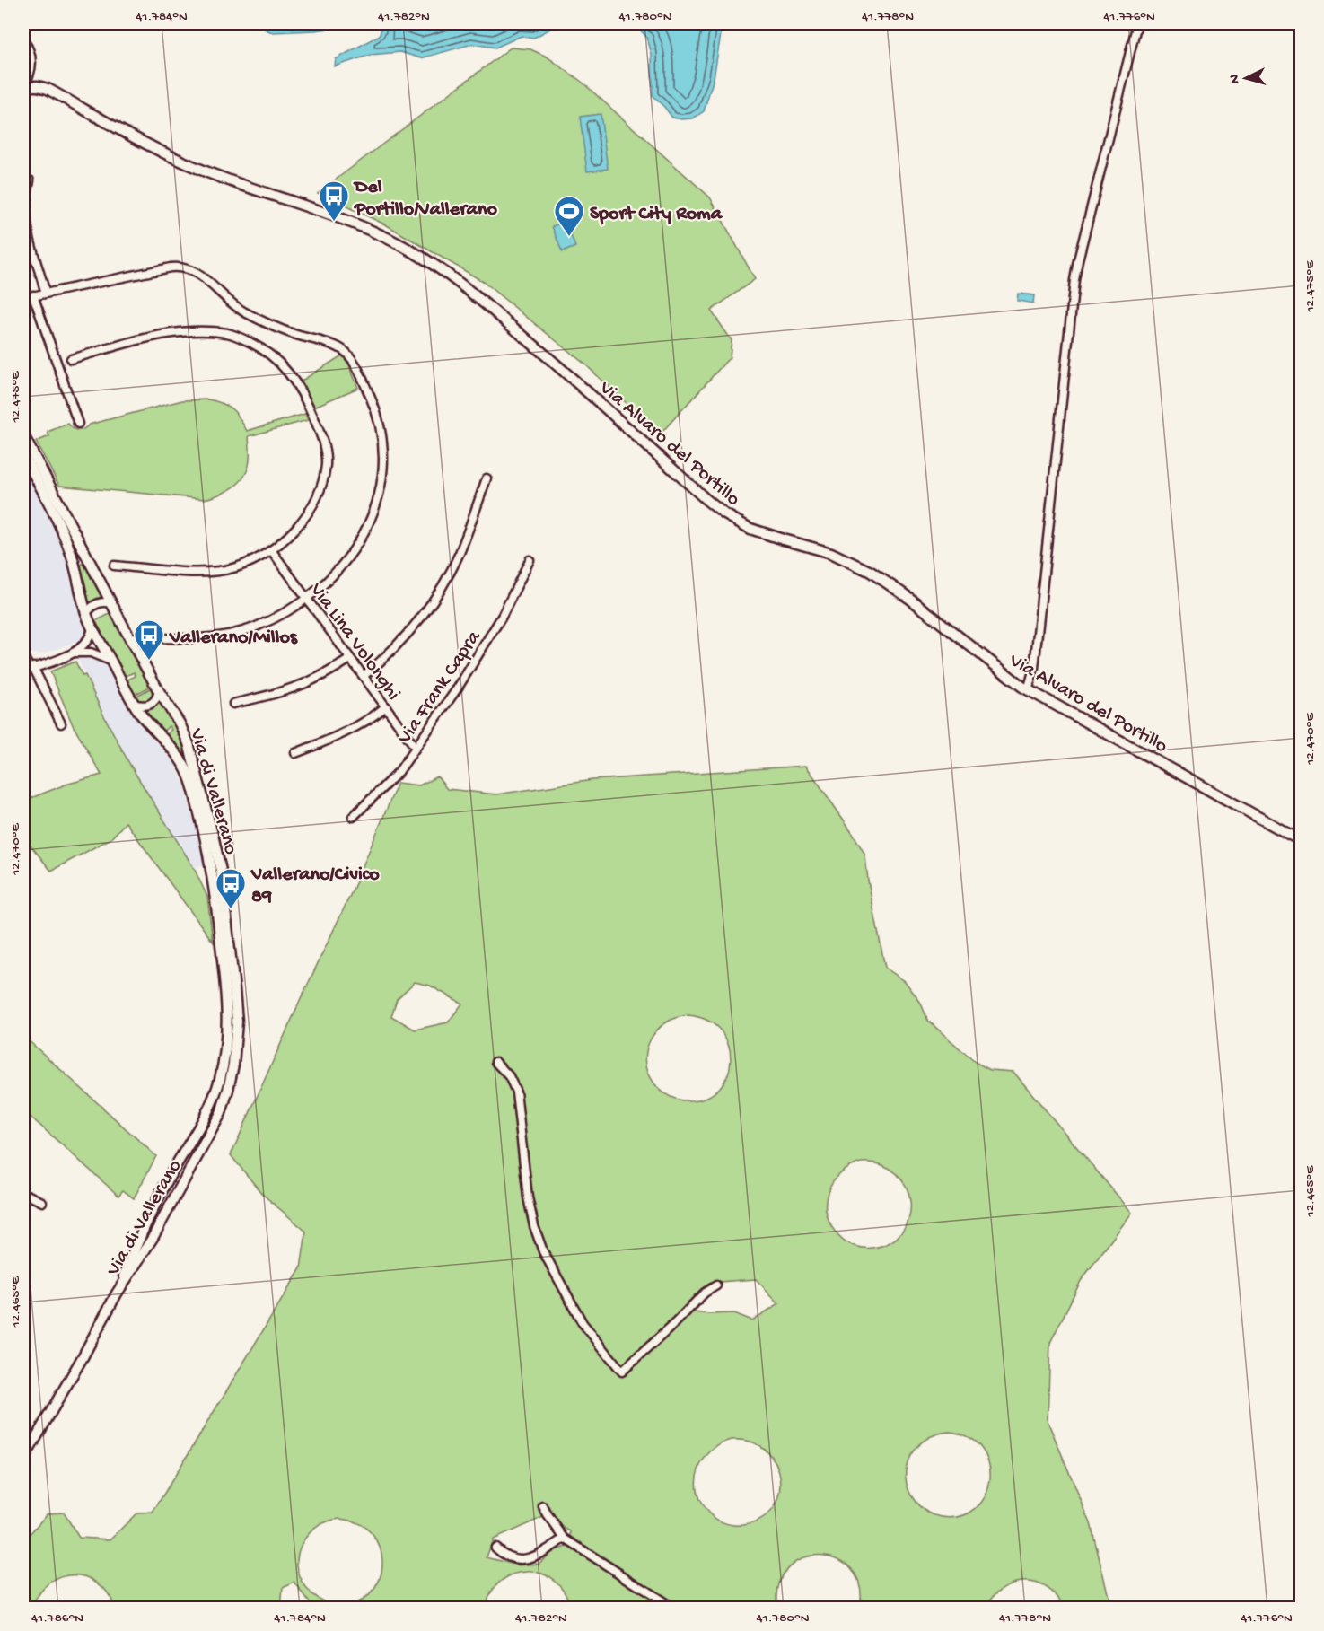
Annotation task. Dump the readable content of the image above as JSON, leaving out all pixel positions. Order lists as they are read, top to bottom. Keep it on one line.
{"streets":{"street":["Via Alvaro del Portillo","Via Lina Volonghi","Via Frank Capra","Via di Vallerano"]},"crossings":[["Via Lina Volonghi","Via Frank Capra"]],"places":{"bus stop":["Del Portillo/Vallerano","Vallerano/Millos","Vallerano/Civico 89"],"sports":["Sport City Roma"]},"north":"left","coordinates":["41.784°N","41.782°N","41.780°N","41.778°N","41.776°N","12.475°E","12.470°E","12.465°E","41.786°N"]}
